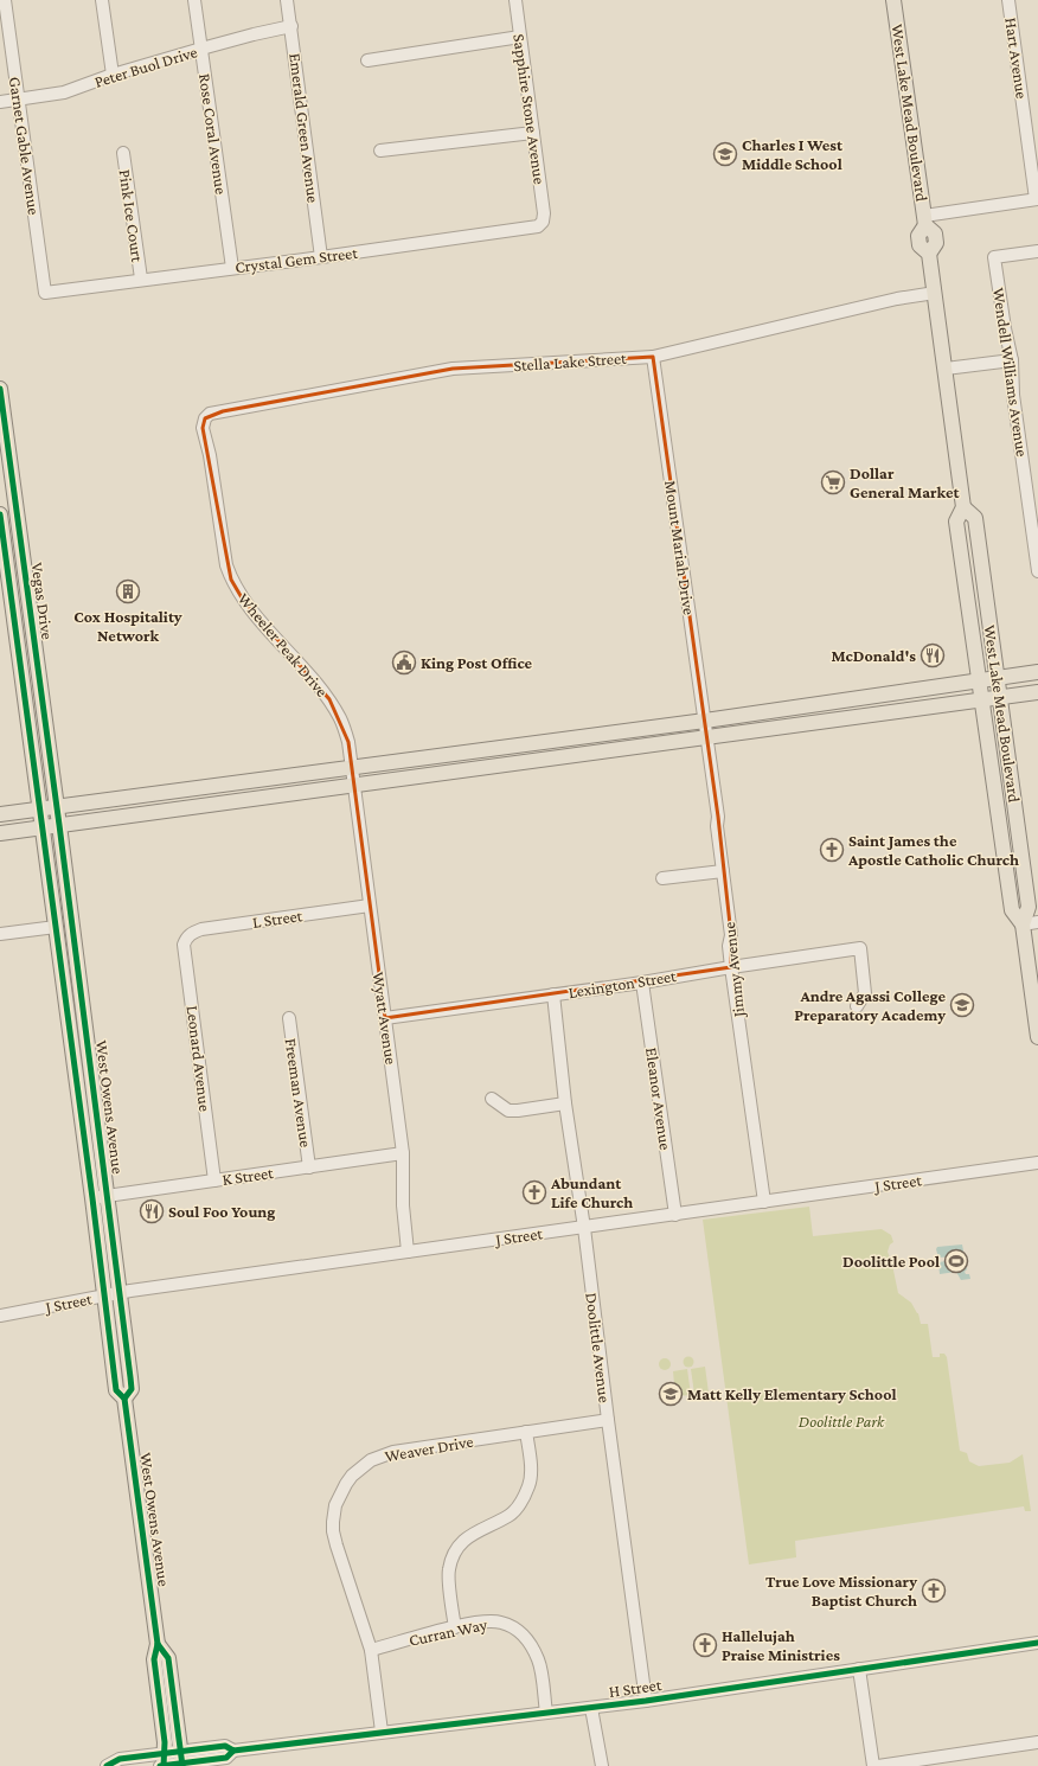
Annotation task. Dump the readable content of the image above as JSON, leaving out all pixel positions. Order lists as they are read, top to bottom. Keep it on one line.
{"streets":{"main road":["West Lake Mead Boulevard","Vegas Drive","West Owens Avenue"],"street":["Hart Avenue","Peter Buol Drive","Sapphire Stone Avenue","Emerald Green Avenue","Rose Coral Avenue","Garnet Gable Avenue","Pink Ice Court","Crystal Gem Street","Stella Lake Street","Wendell Williams Avenue","Mount Mariah Drive","Wheeler Peak Drive","L Street","Jimmy Avenue","Lexington Street","Wyatt Avenue","Leonard Avenue","Freeman Avenue","Eleanor Avenue","K Street","J Street","Doolittle Avenue","Weaver Drive","Curran Way","H Street"]},"crossings":[["Peter Buol Drive","Emerald Green Avenue"],["Peter Buol Drive","Rose Coral Avenue"],["Peter Buol Drive","Garnet Gable Avenue"],["Sapphire Stone Avenue","Crystal Gem Street"],["West Lake Mead Boulevard","Stella Lake Street"],["Emerald Green Avenue","Crystal Gem Street"],["Rose Coral Avenue","Crystal Gem Street"],["Garnet Gable Avenue","Crystal Gem Street"],["Pink Ice Court","Crystal Gem Street"],["Stella Lake Street","Mount Mariah Drive"],["Stella Lake Street","Wheeler Peak Drive"],["Mount Mariah Drive","Jimmy Avenue"],["Vegas Drive","West Owens Avenue"],["Wheeler Peak Drive","Wyatt Avenue"],["L Street","Wyatt Avenue"],["L Street","Leonard Avenue"],["Jimmy Avenue","Lexington Street"],["Jimmy Avenue","J Street"],["Lexington Street","Wyatt Avenue"],["Lexington Street","Eleanor Avenue"],["Lexington Street","Doolittle Avenue"],["Wyatt Avenue","K Street"],["Wyatt Avenue","J Street"],["Leonard Avenue","K Street"],["Freeman Avenue","K Street"],["Eleanor Avenue","J Street"],["West Owens Avenue","K Street"],["West Owens Avenue","J Street"],["West Owens Avenue","H Street"],["J Street","Doolittle Avenue"],["Doolittle Avenue","Weaver Drive"],["Doolittle Avenue","H Street"],["Weaver Drive","Curran Way"],["Weaver Drive","H Street"],["Curran Way","H Street"]],"parks":["Doolittle Park"],"places":{"school or university":["Charles I West Middle School","Andre Agassi College Preparatory Academy","Matt Kelly Elementary School"],"supermarket":["Dollar General Market"],"building":["Cox Hospitality Network"],"restaurant":["McDonald's","Soul Foo Young"],"public building":["King Post Office"],"church":["Saint James the Apostle Catholic Church","Abundant Life Church","True Love Missionary Baptist Church","Hallelujah Praise Ministries"],"sports":["Doolittle Pool"]}}
